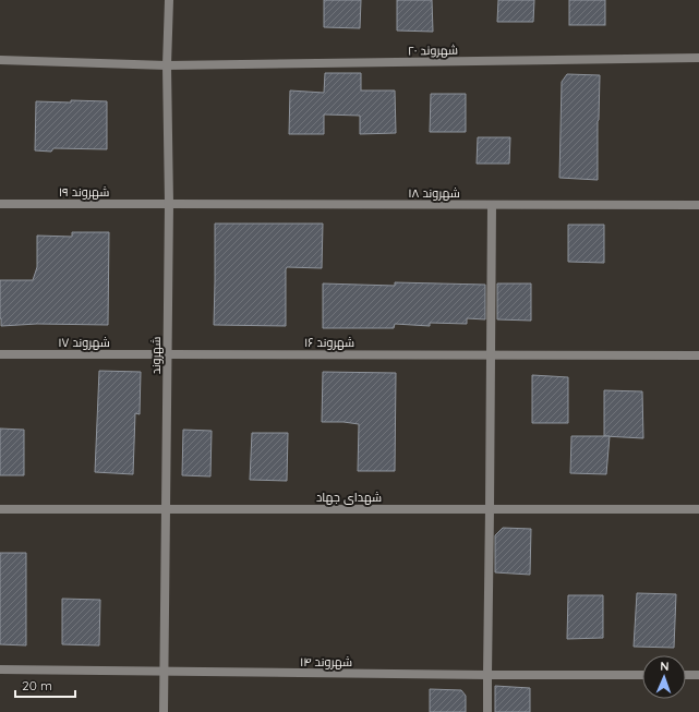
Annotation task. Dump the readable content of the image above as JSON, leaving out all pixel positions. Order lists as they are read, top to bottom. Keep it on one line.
{"streets":{"street":["شهروند ۲۰","شهروند ۱۹","شهروند ۱۸","شهروند ۱۷","شهروند ۱۶","شهروند","شهدای جهاد","شهروند ۱۴"]},"crossings":[["شهروند ۲۰","شهروند"],["شهروند ۱۹","شهروند ۱۸"],["شهروند ۱۹","شهروند"],["شهروند ۱۸","شهروند"],["شهروند ۱۷","شهروند ۱۶"],["شهروند ۱۷","شهروند"],["شهروند ۱۶","شهروند"],["شهروند","شهدای جهاد"],["شهروند","شهروند ۱۴"]],"scale_bar":"20 m","north":"top"}
